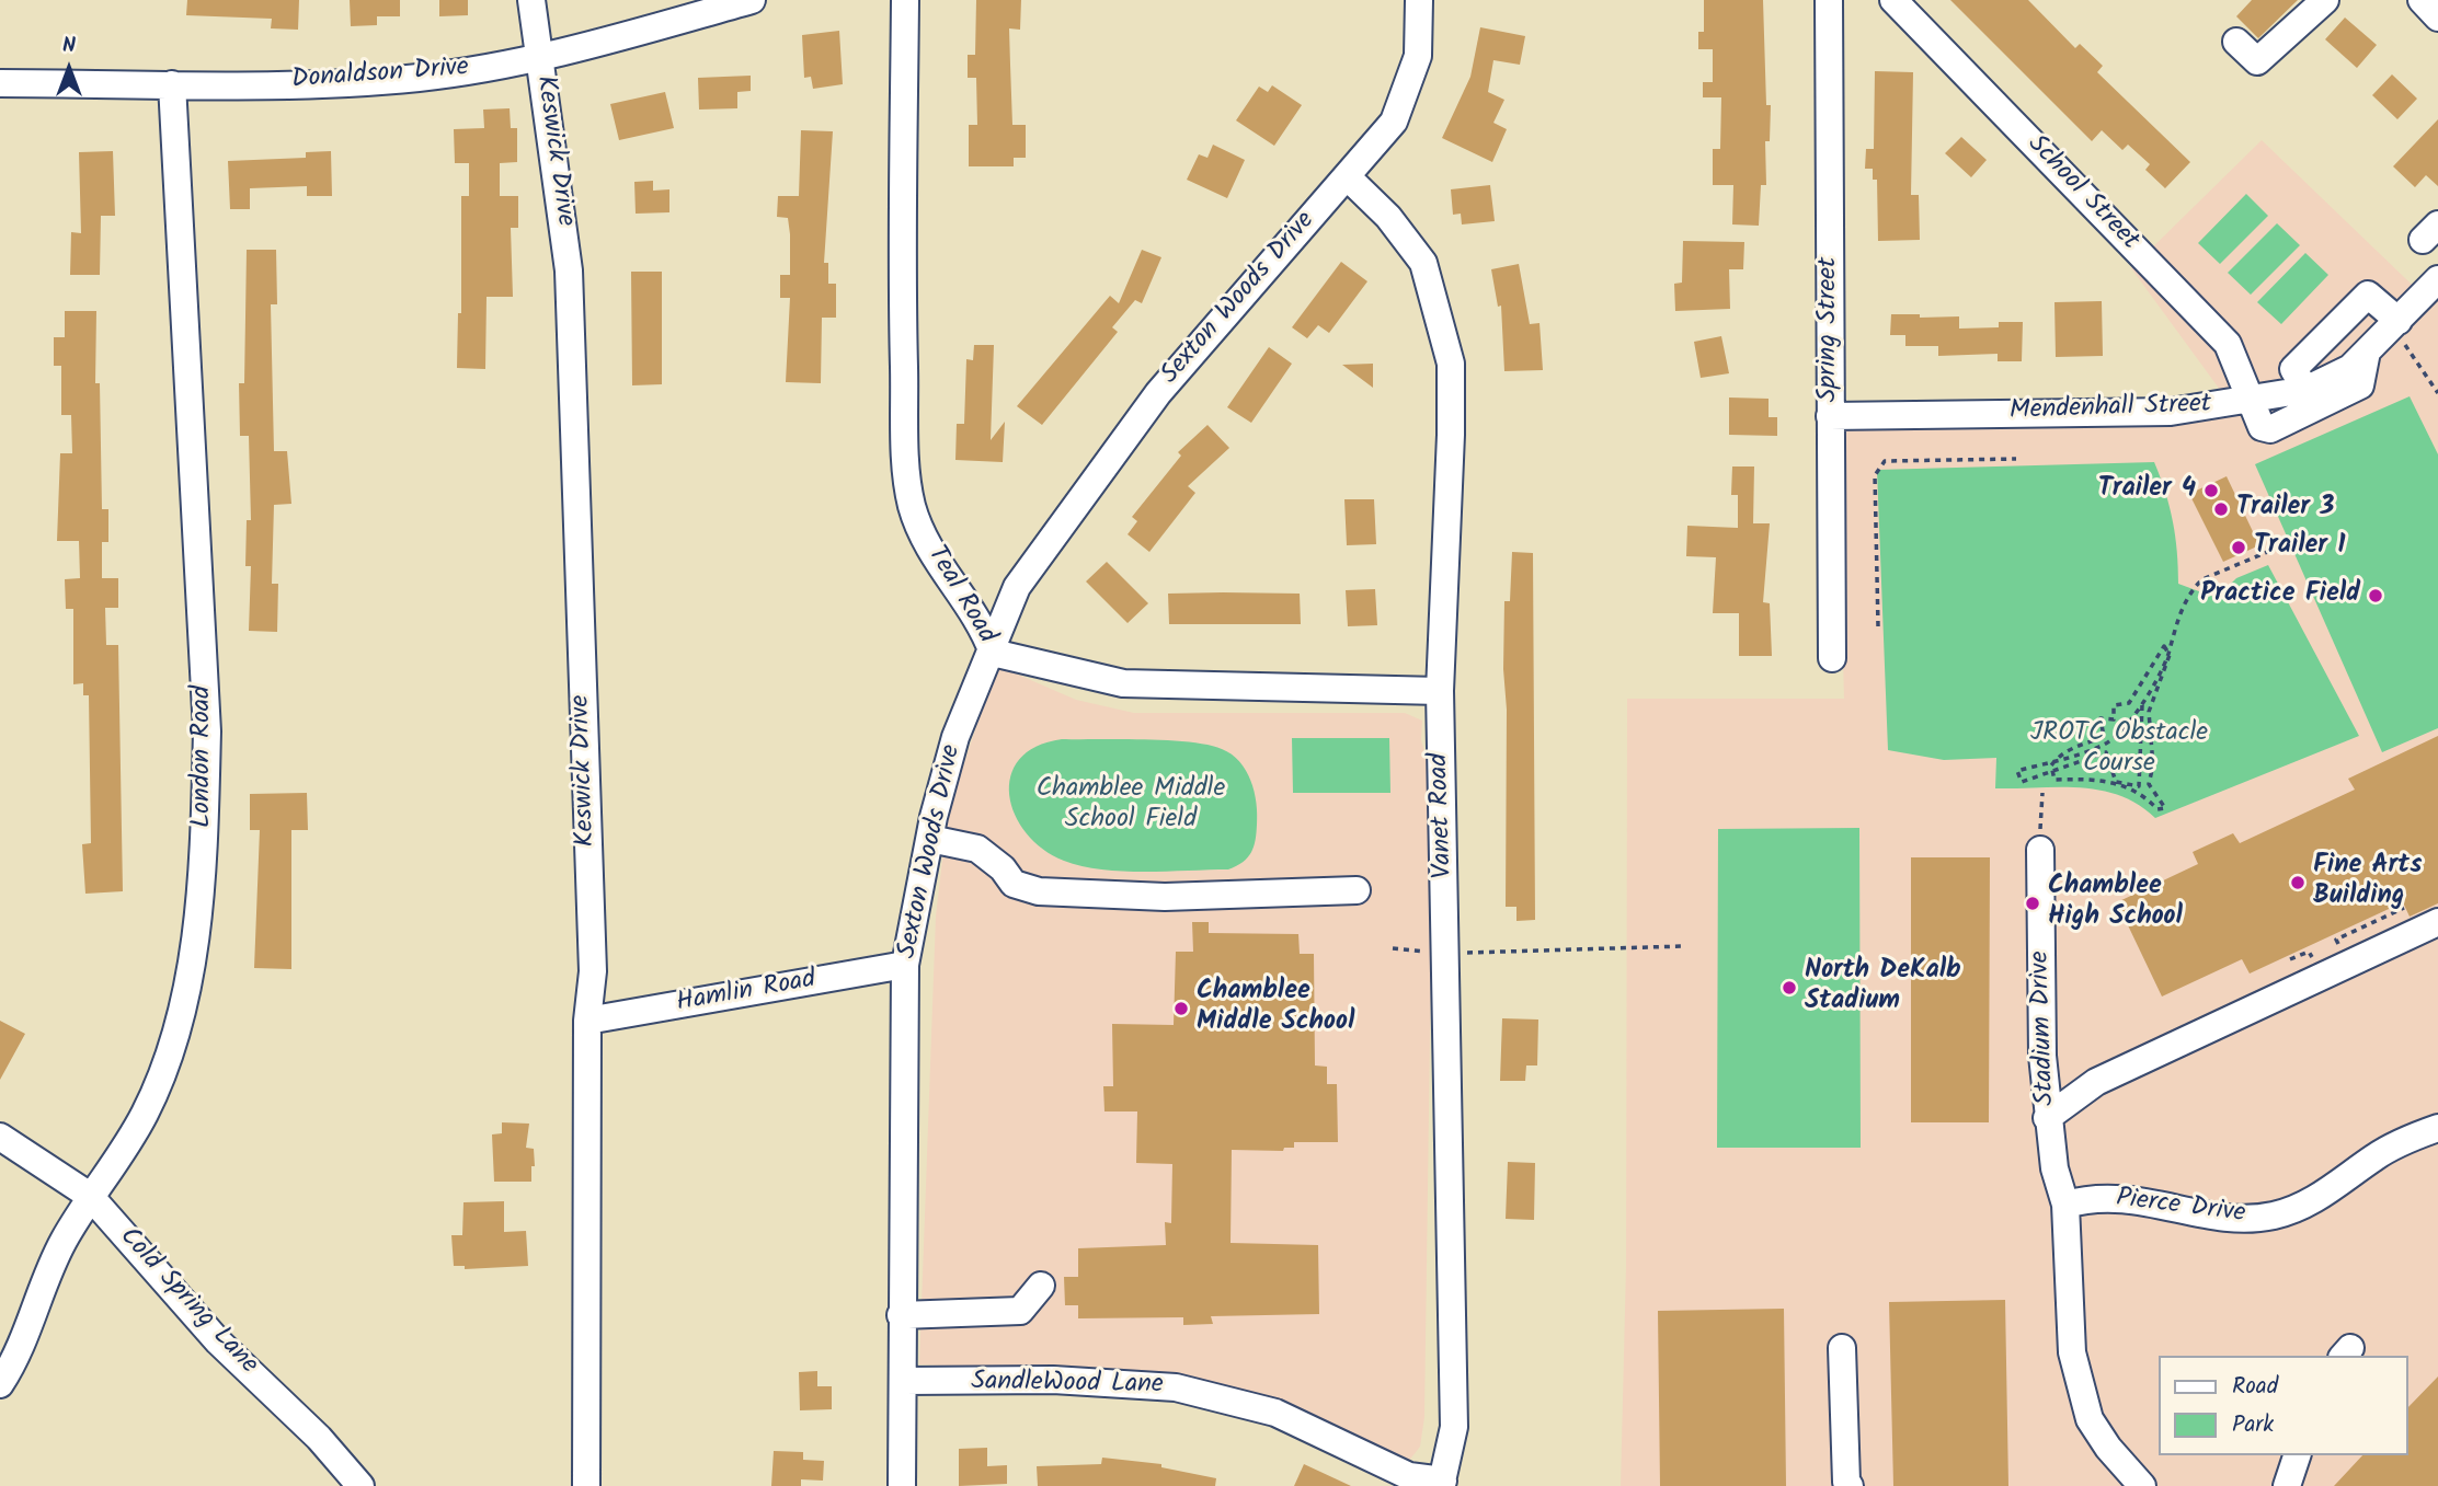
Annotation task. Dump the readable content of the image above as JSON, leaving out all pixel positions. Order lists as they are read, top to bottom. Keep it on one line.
{"streets":{"street":["Donaldson Drive","Keswick Drive","School Street","Sexton Woods Drive","Spring Street","Mendenhall Street","Teal Road","London Road","Vanet Road","Hamlin Road","Stadium Drive","Pierce Drive","Cold Spring Lane","SandleWood Lane"]},"crossings":[["Donaldson Drive","Keswick Drive"],["Donaldson Drive","London Road"],["Keswick Drive","Hamlin Road"],["School Street","Mendenhall Street"],["Sexton Woods Drive","Teal Road"],["Sexton Woods Drive","Vanet Road"],["Sexton Woods Drive","Hamlin Road"],["Sexton Woods Drive","SandleWood Lane"],["Spring Street","Mendenhall Street"],["Teal Road","Vanet Road"],["London Road","Cold Spring Lane"],["Vanet Road","SandleWood Lane"],["Stadium Drive","Pierce Drive"]],"parks":["JROTC Obstacle Course","Chamblee Middle School Field"],"places":["Trailer 4","Trailer 3","Trailer 1","Practice Field","Fine Arts Building","Chamblee High School","North DeKalb Stadium","Chamblee Middle School"],"legend":["Road","Park"],"north":"top"}
